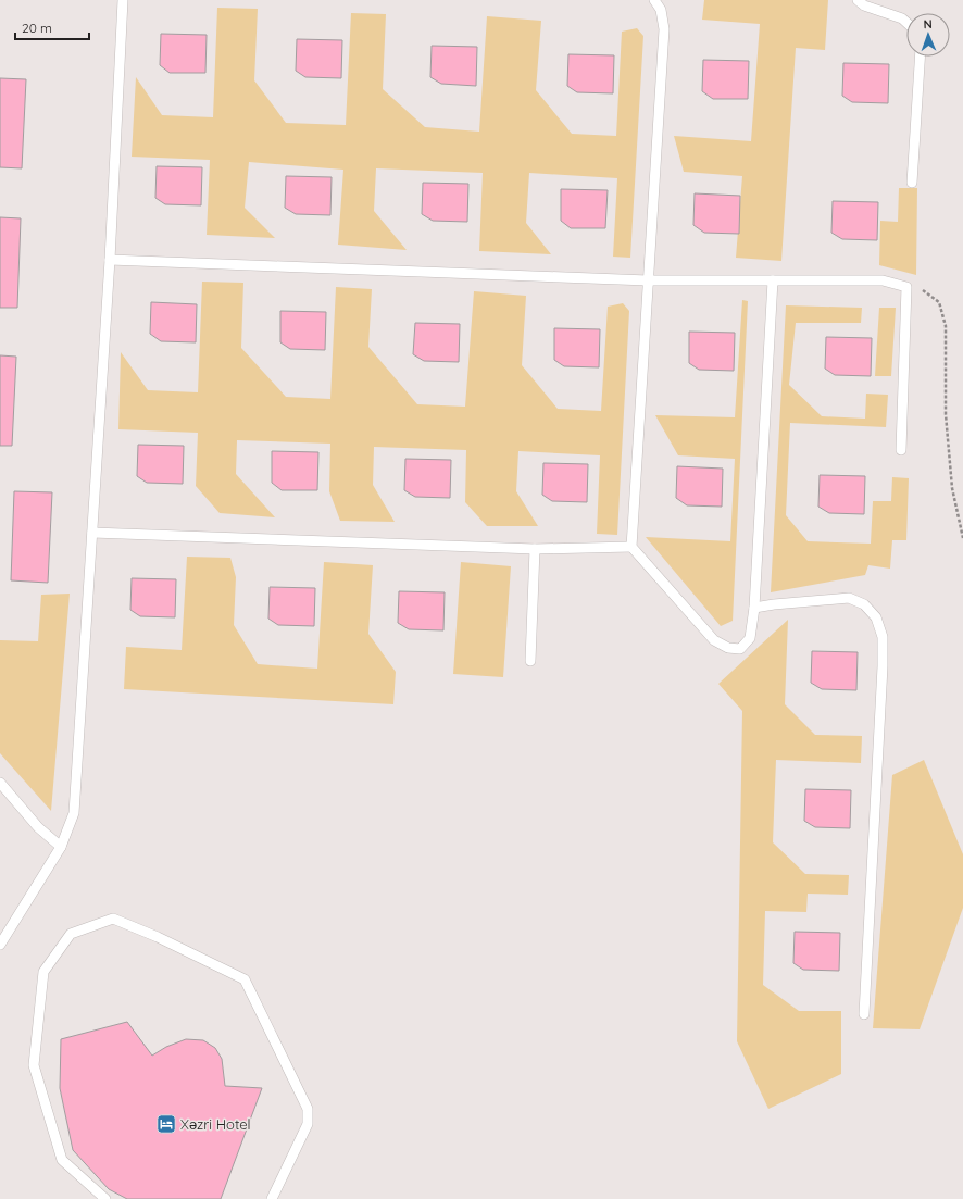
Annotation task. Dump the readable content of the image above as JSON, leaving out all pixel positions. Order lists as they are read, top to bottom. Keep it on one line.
{"places":{"hotel":["Xәzri Hotel"]},"scale_bar":"20 m","north":"top"}
